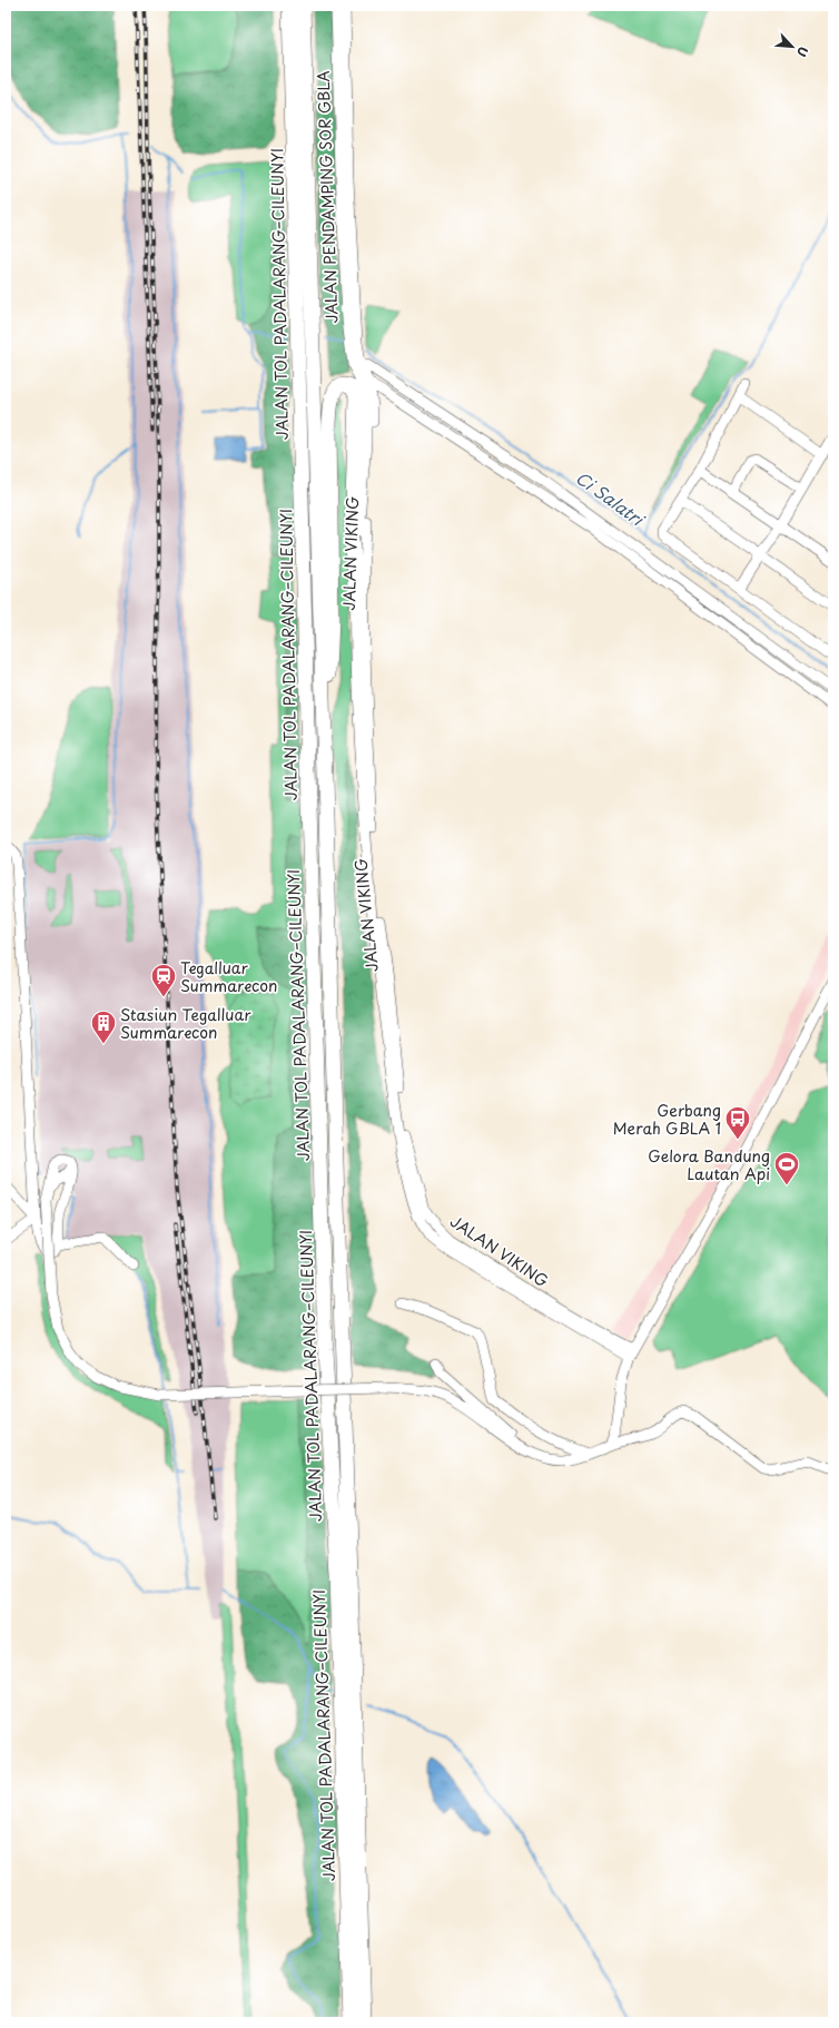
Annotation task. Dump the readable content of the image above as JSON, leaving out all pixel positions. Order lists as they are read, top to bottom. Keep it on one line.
{"streets":{"highway":["JALAN TOL PADALARANG–CILEUNYI"],"street":["JALAN PENDAMPING SOR GBLA","JALAN VIKING"]},"crossings":[["JALAN PENDAMPING SOR GBLA","JALAN VIKING"]],"water":["Ci Salatri"],"places":{"station":["Tegalluar Summarecon"],"building":["Stasiun Tegalluar Summarecon"],"bus stop":["Gerbang Merah GBLA 1"],"sports":["Gelora Bandung Lautan Api"]},"north":"bottom right"}
